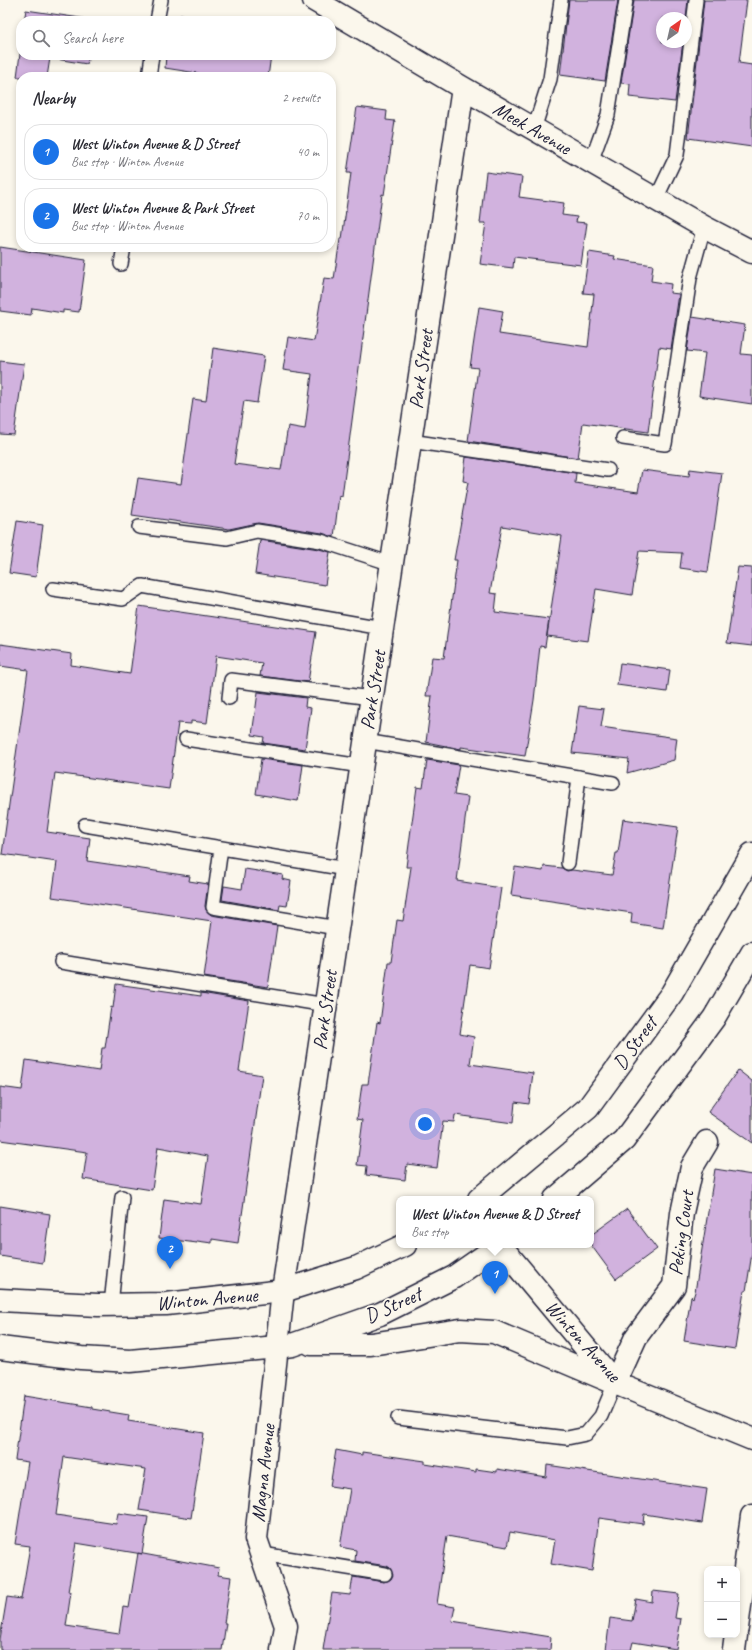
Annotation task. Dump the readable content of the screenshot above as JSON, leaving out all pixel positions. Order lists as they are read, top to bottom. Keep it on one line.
{"streets":{"street":["Meek Avenue","Park Street","D Street","Peking Court","Winton Avenue","Magna Avenue"]},"crossings":[["Meek Avenue","Park Street"],["Park Street","Winton Avenue"],["Park Street","Magna Avenue"],["D Street","Magna Avenue"],["Peking Court","Winton Avenue"],["Winton Avenue","Magna Avenue"]],"north":"top right","page":{"search":"Search here","heading":["Nearby","2 results"],"list":[{"mark":"1","name":"West Winton Avenue & D Street","note":"Bus stop · Winton Avenue","value":"40 m"},{"mark":"2","name":"West Winton Avenue & Park Street","note":"Bus stop · Winton Avenue","value":"70 m"}],"popup":["West Winton Avenue & D Street","Bus stop"],"pins":["2","1"],"map_buttons":["+","−"]}}
